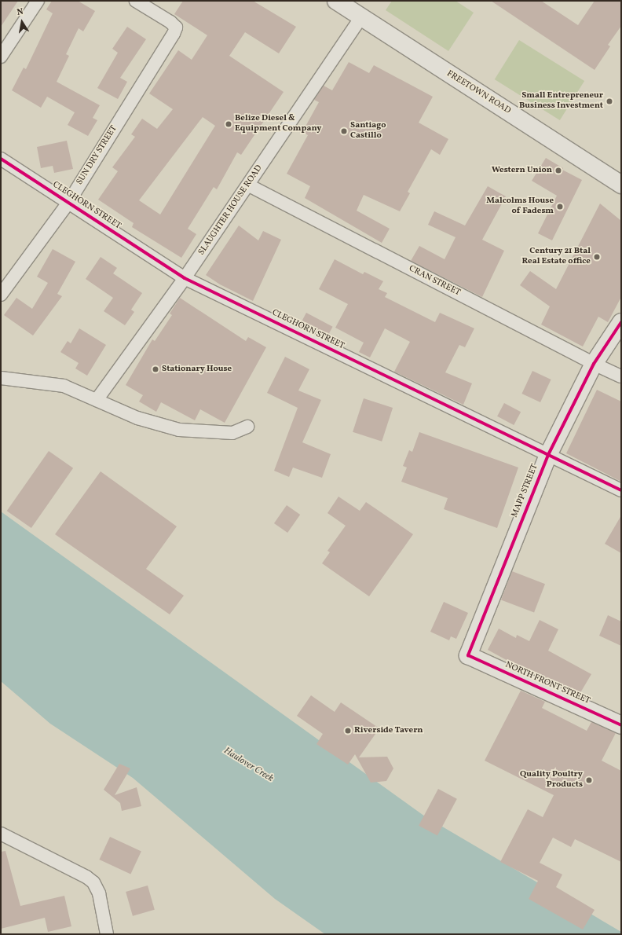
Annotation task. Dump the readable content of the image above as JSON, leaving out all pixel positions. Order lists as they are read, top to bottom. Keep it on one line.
{"streets":{"street":["FREETOWN ROAD","SUN DRY STREET","CLEGHORN STREET","SLAUGHTER HOUSE ROAD","CRAN STREET","MAPP STREET","NORTH FRONT STREET"]},"crossings":[["FREETOWN ROAD","SLAUGHTER HOUSE ROAD"],["SUN DRY STREET","CLEGHORN STREET"],["CLEGHORN STREET","SLAUGHTER HOUSE ROAD"],["CLEGHORN STREET","MAPP STREET"],["SLAUGHTER HOUSE ROAD","CRAN STREET"],["CRAN STREET","MAPP STREET"],["MAPP STREET","NORTH FRONT STREET"]],"water":["Haulover Creek"],"places":["Small Entrepreneur Business Investment","Belize Diesel & Equipment Company","Santiago Castillo","Western Union","Malcolms House of Fadesm","Century 21 Btal Real Estate office","Stationary House","Riverside Tavern","Quality Poultry Products"],"north":"top"}
